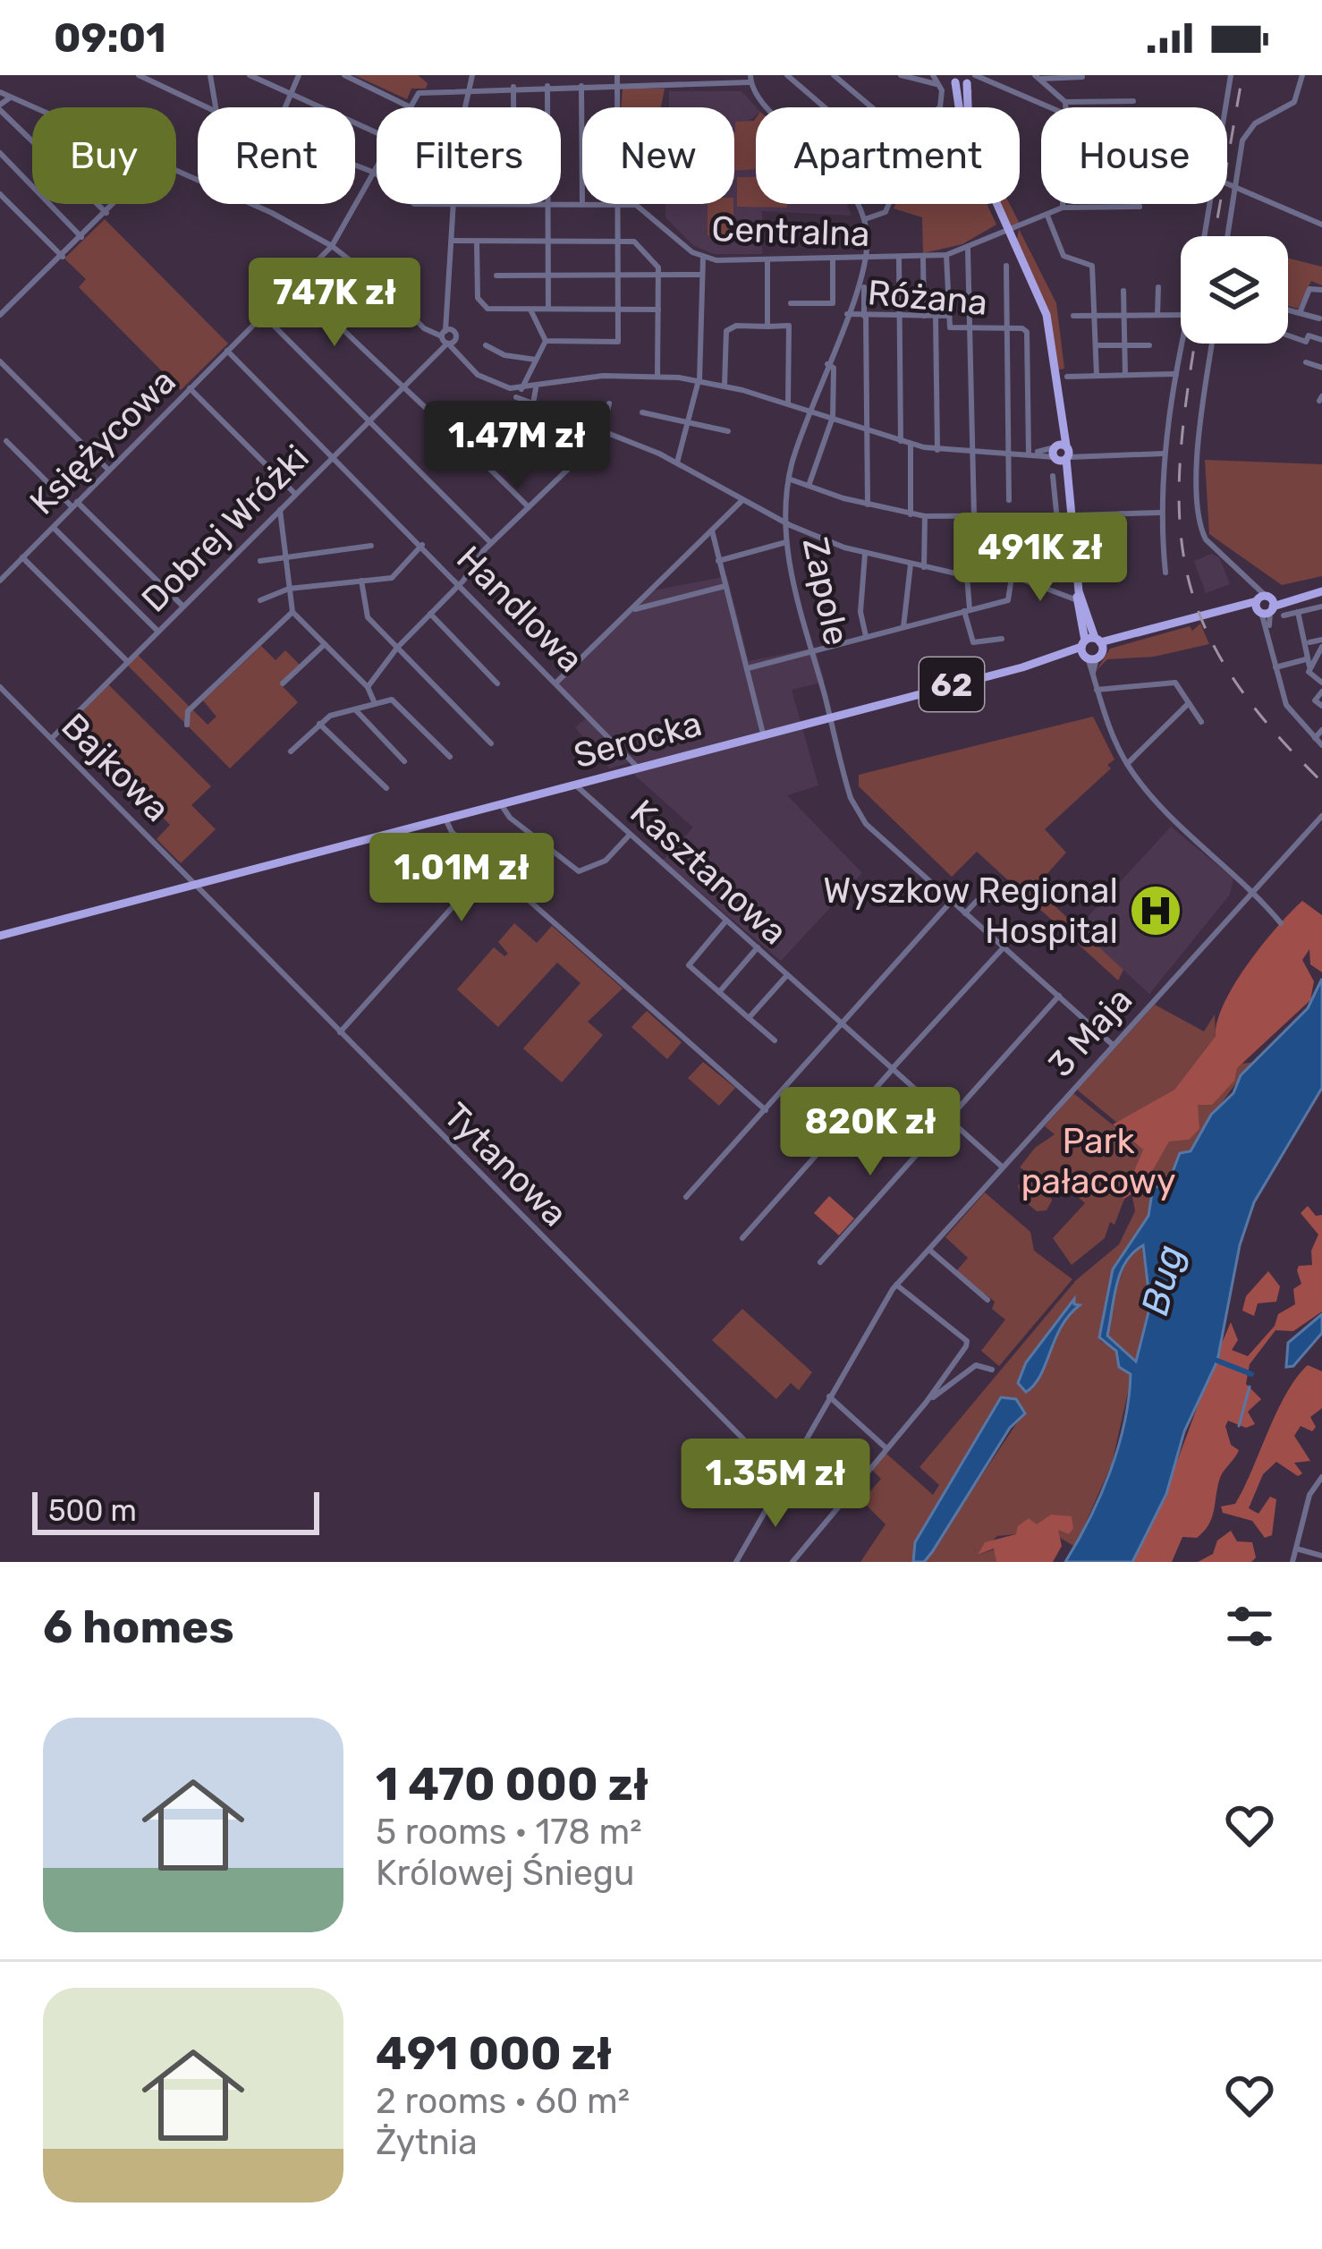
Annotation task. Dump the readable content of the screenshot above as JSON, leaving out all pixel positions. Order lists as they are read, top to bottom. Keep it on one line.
{"streets":{"main road":["62","Serocka"],"street":["Centralna","Różana","Księżycowa","Dobrej Wróżki","Zapole","Handlowa","Bajkowa","Kasztanowa","3 Maja","Tytanowa"]},"crossings":[["Centralna","Księżycowa"],["Centralna","Zapole"],["Różana","Zapole"],["Księżycowa","Handlowa"],["Dobrej Wróżki","Handlowa"],["Dobrej Wróżki","Bajkowa"],["Zapole","Serocka"],["Zapole","3 Maja"],["Handlowa","Serocka"],["62","Serocka"],["62","Bajkowa"],["62","Tytanowa"],["Serocka","Bajkowa"],["Serocka","Kasztanowa"],["Serocka","Tytanowa"],["Bajkowa","Tytanowa"],["Kasztanowa","3 Maja"],["3 Maja","Tytanowa"]],"water":["Bug"],"parks":["Park pałacowy"],"places":{"hospital":["Wyszkow Regional Hospital"]},"scale_bar":"500 m","page":{"status":"09:01","chip":["Buy","Rent","Filters","New","Apartment","House"],"price":["747K zł","1.47M zł","491K zł","1.01M zł","820K zł","1.35M zł"],"scale":"500 m","heading":"6 homes","list":[{"name":"1 470 000 zł","note":"5 rooms · 178 m² · Królowej Śniegu"},{"name":"491 000 zł","note":"2 rooms · 60 m² · Żytnia"}]}}
